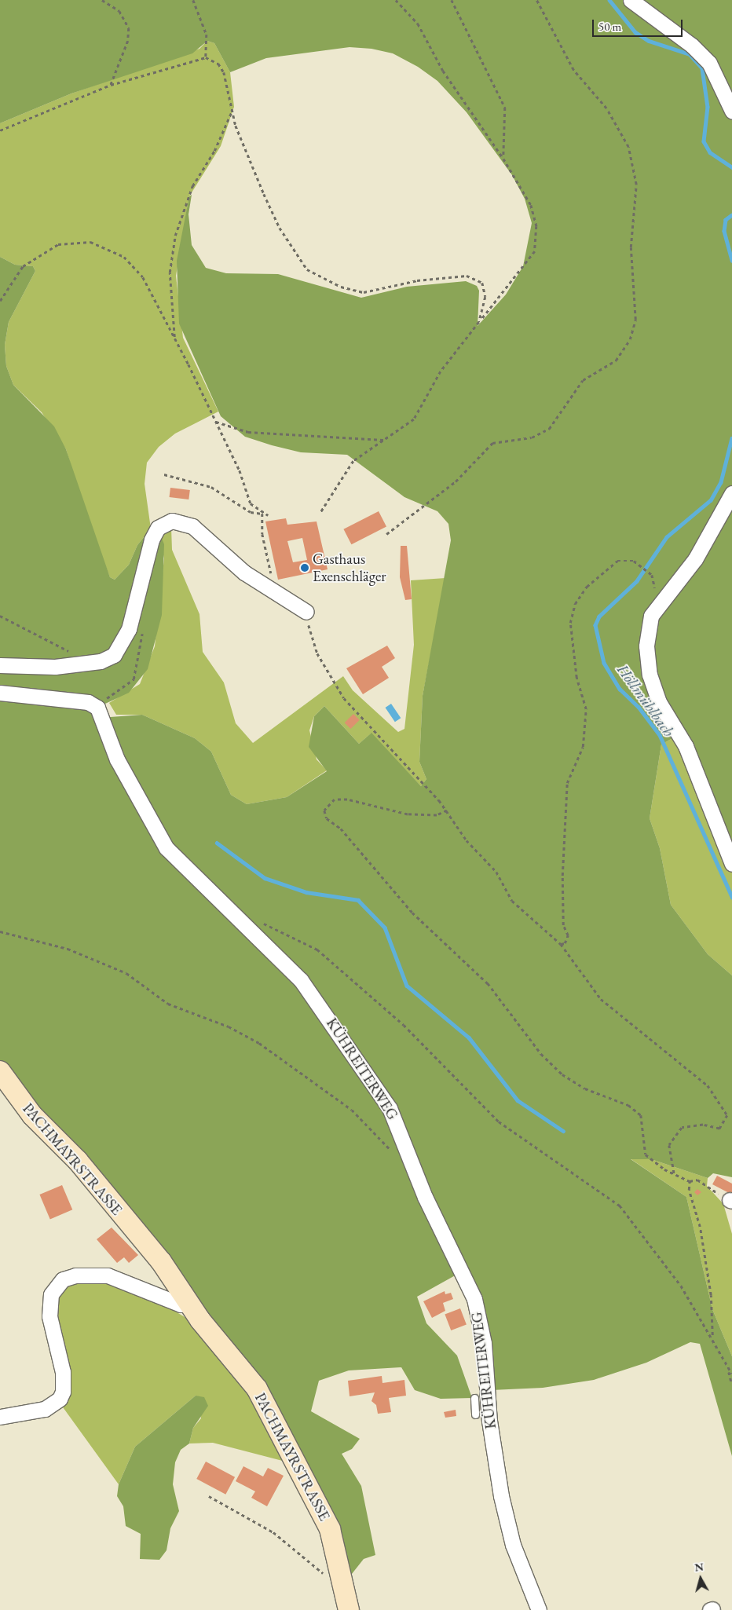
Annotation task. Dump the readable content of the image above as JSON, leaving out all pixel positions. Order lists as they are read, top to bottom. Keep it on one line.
{"streets":{"street":["KÜHREITERWEG","PACHMAYRSTRASSE"]},"water":["Höllmühlbach"],"places":["Gasthaus Exenschläger"],"scale_bar":"50 m","north":"top"}
